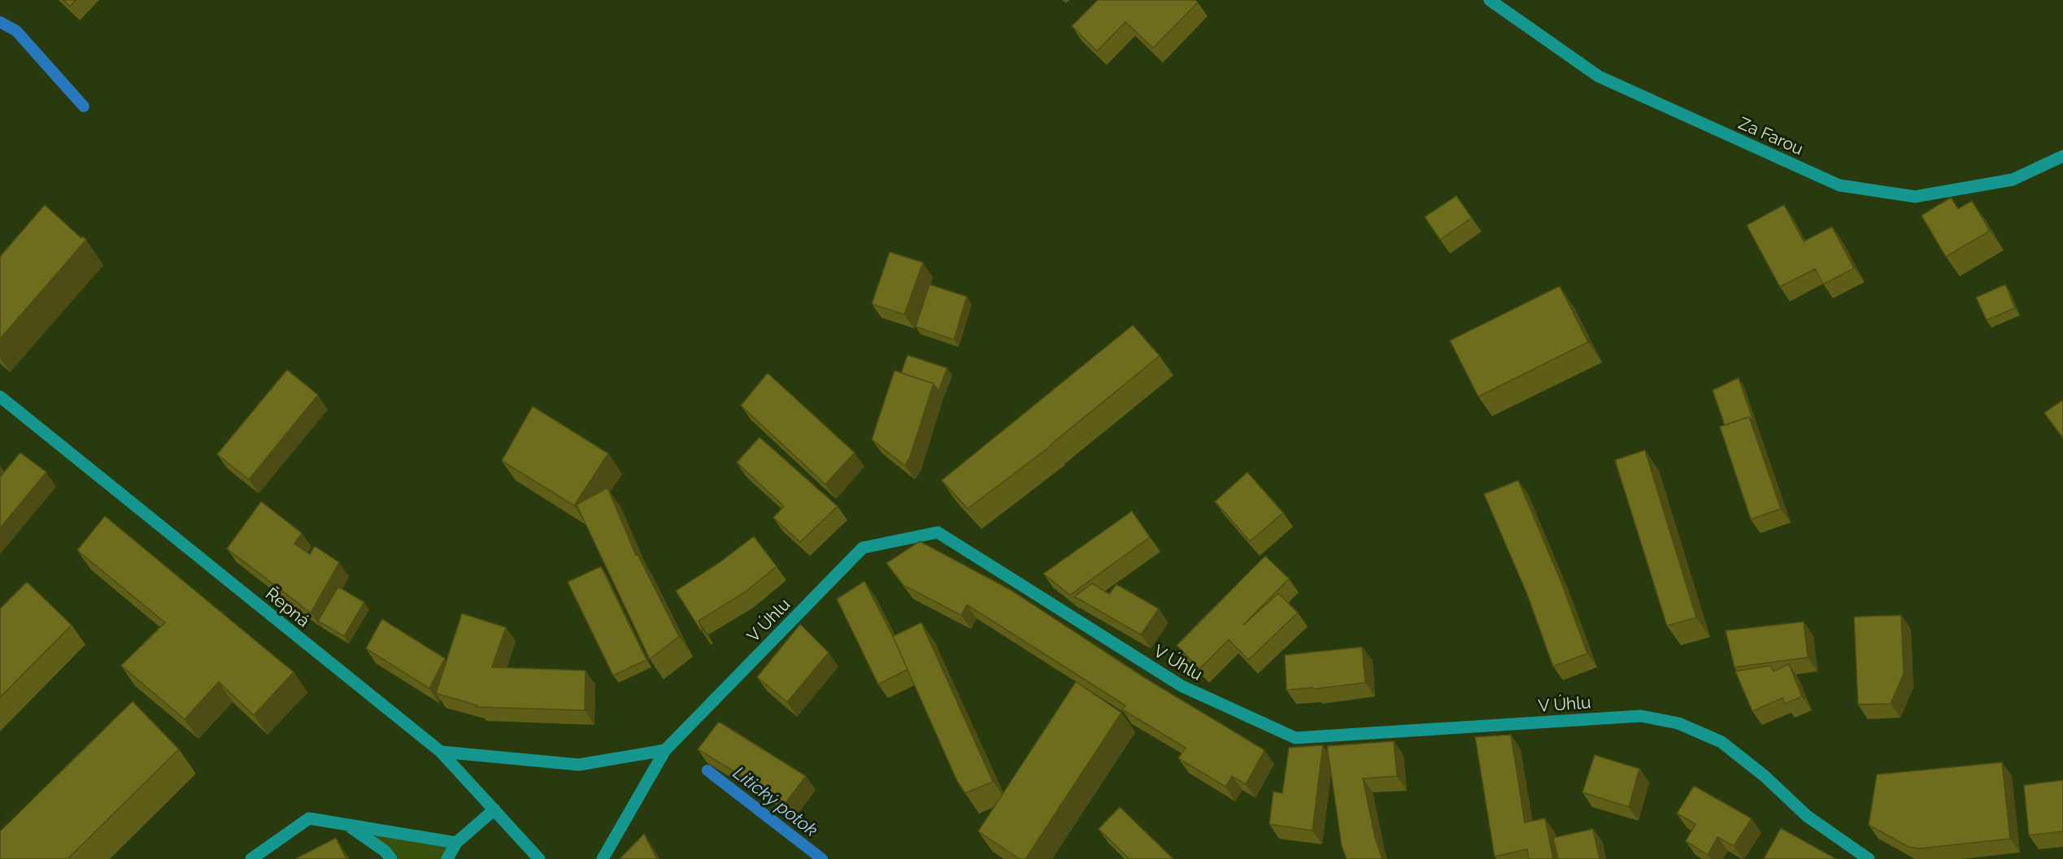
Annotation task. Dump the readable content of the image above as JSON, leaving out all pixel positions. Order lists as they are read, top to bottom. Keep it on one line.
{"streets":{"street":["Za Farou","Řepná","V Úhlu"]},"water":["Litický potok"]}
